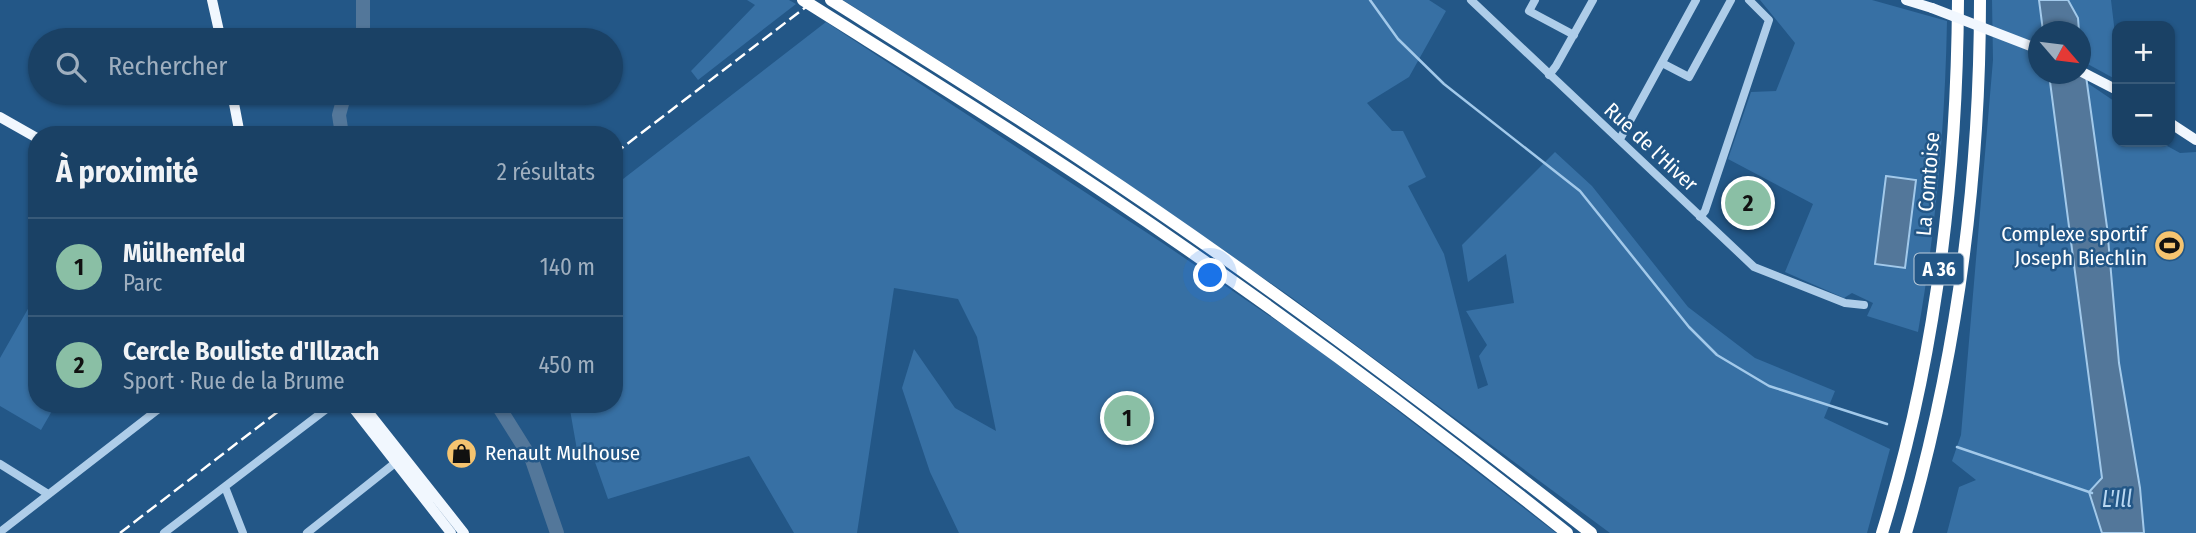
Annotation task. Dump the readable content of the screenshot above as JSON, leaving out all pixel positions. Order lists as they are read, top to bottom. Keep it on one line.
{"streets":{"highway":["La Comtoise","A 36"],"street":["Rue de l'Hiver"]},"water":["L'Ill"],"places":{"sports":["Complexe sportif Joseph Biechlin"],"shop":["Renault Mulhouse"]},"north":"bottom right","page":{"map_buttons":["+","−"],"search":"Rechercher","heading":["À proximité","2 résultats"],"pins":["2","1"],"list":[{"mark":"1","name":"Mülhenfeld","note":"Parc","value":"140 m"},{"mark":"2","name":"Cercle Bouliste d'Illzach","note":"Sport · Rue de la Brume","value":"450 m"}]}}
